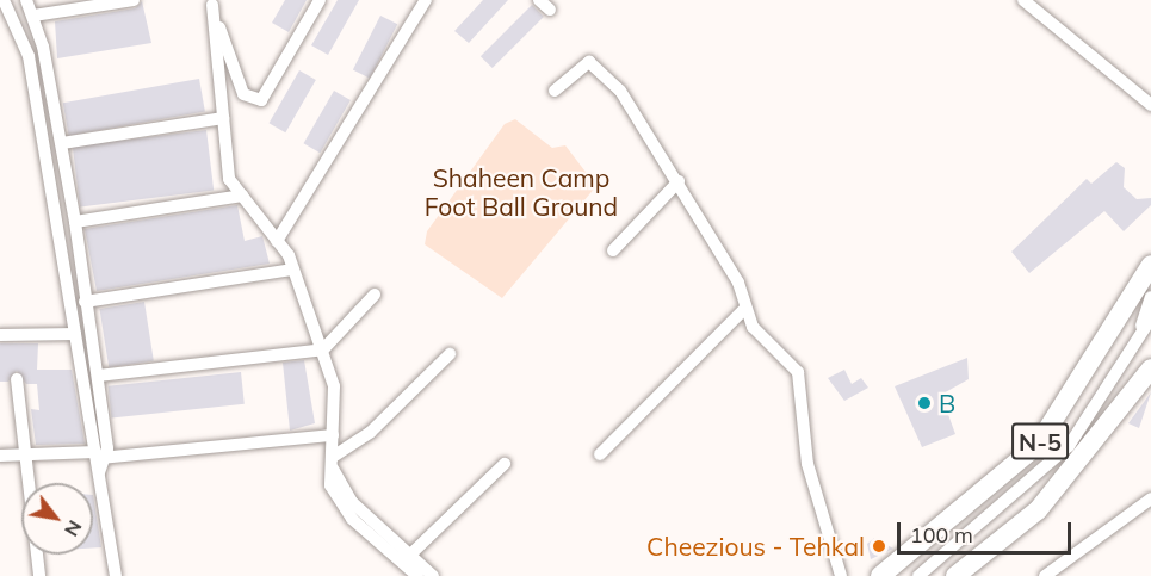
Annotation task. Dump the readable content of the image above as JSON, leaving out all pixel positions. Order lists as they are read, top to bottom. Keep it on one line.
{"streets":{"highway":["N-5"]},"parks":["Shaheen Camp Foot Ball Ground"],"places":["B","Cheezious - Tehkal"],"scale_bar":"100 m","north":"bottom right"}
